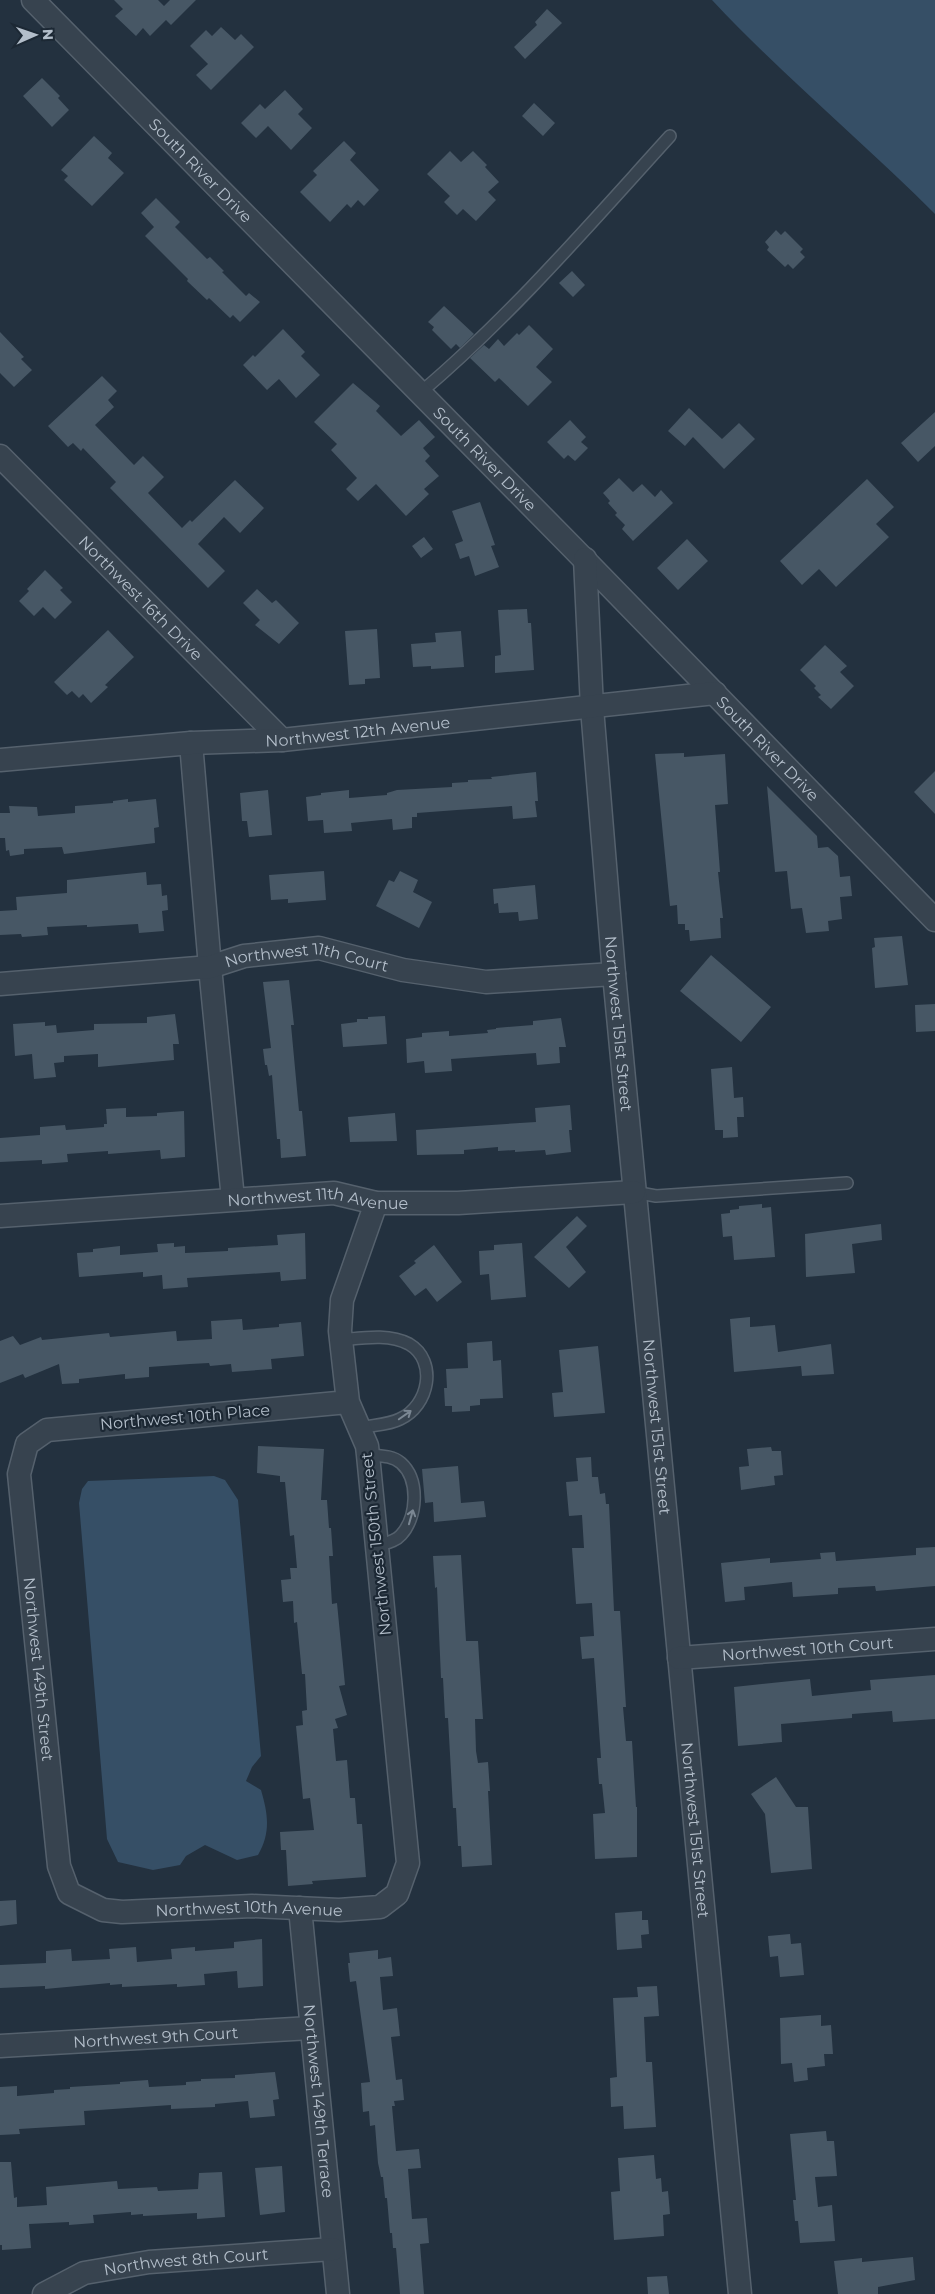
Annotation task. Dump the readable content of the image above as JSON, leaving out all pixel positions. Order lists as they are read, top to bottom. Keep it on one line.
{"streets":{"street":["South River Drive","Northwest 16th Drive","Northwest 12th Avenue","Northwest 11th Court","Northwest 151st Street","Northwest 11th Avenue","Northwest 10th Place","Northwest 150th Street","Northwest 10th Court","Northwest 149th Street","Northwest 10th Avenue","Northwest 9th Court","Northwest 149th Terrace","Northwest 8th Court"]},"crossings":[["South River Drive","Northwest 12th Avenue"],["South River Drive","Northwest 151st Street"],["Northwest 16th Drive","Northwest 12th Avenue"],["Northwest 12th Avenue","Northwest 151st Street"],["Northwest 11th Court","Northwest 151st Street"],["Northwest 151st Street","Northwest 11th Avenue"],["Northwest 151st Street","Northwest 10th Court"],["Northwest 11th Avenue","Northwest 150th Street"],["Northwest 10th Place","Northwest 150th Street"],["Northwest 10th Place","Northwest 149th Street"],["Northwest 150th Street","Northwest 10th Avenue"],["Northwest 149th Street","Northwest 10th Avenue"],["Northwest 10th Avenue","Northwest 149th Terrace"],["Northwest 9th Court","Northwest 149th Terrace"],["Northwest 149th Terrace","Northwest 8th Court"]],"north":"right"}
